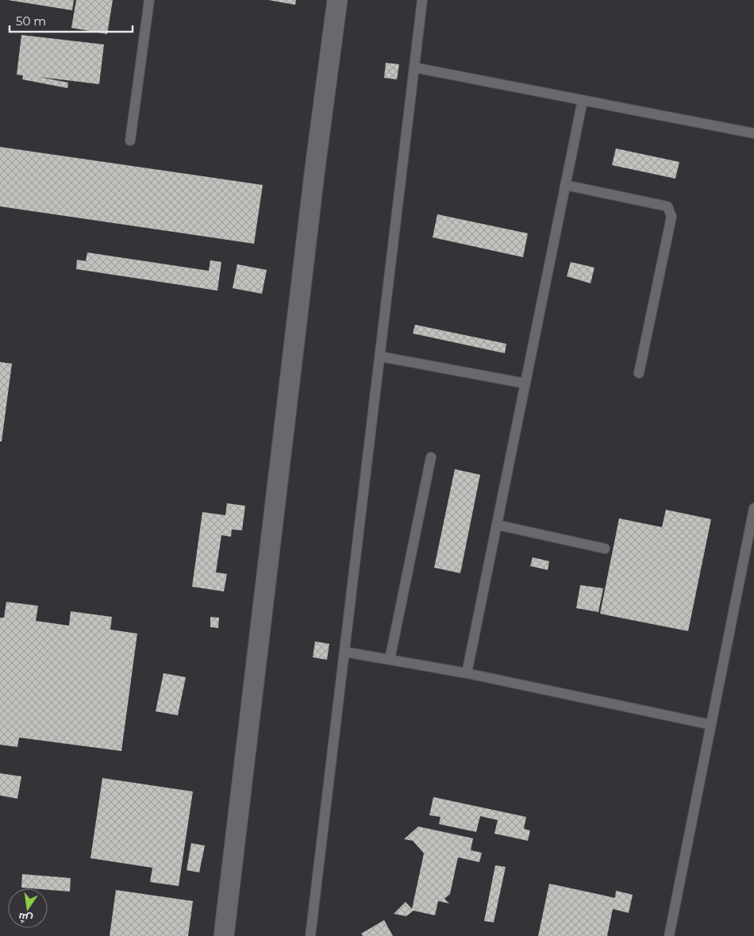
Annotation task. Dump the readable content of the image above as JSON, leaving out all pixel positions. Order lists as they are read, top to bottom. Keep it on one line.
{"scale_bar":"50 m","north":"bottom"}
